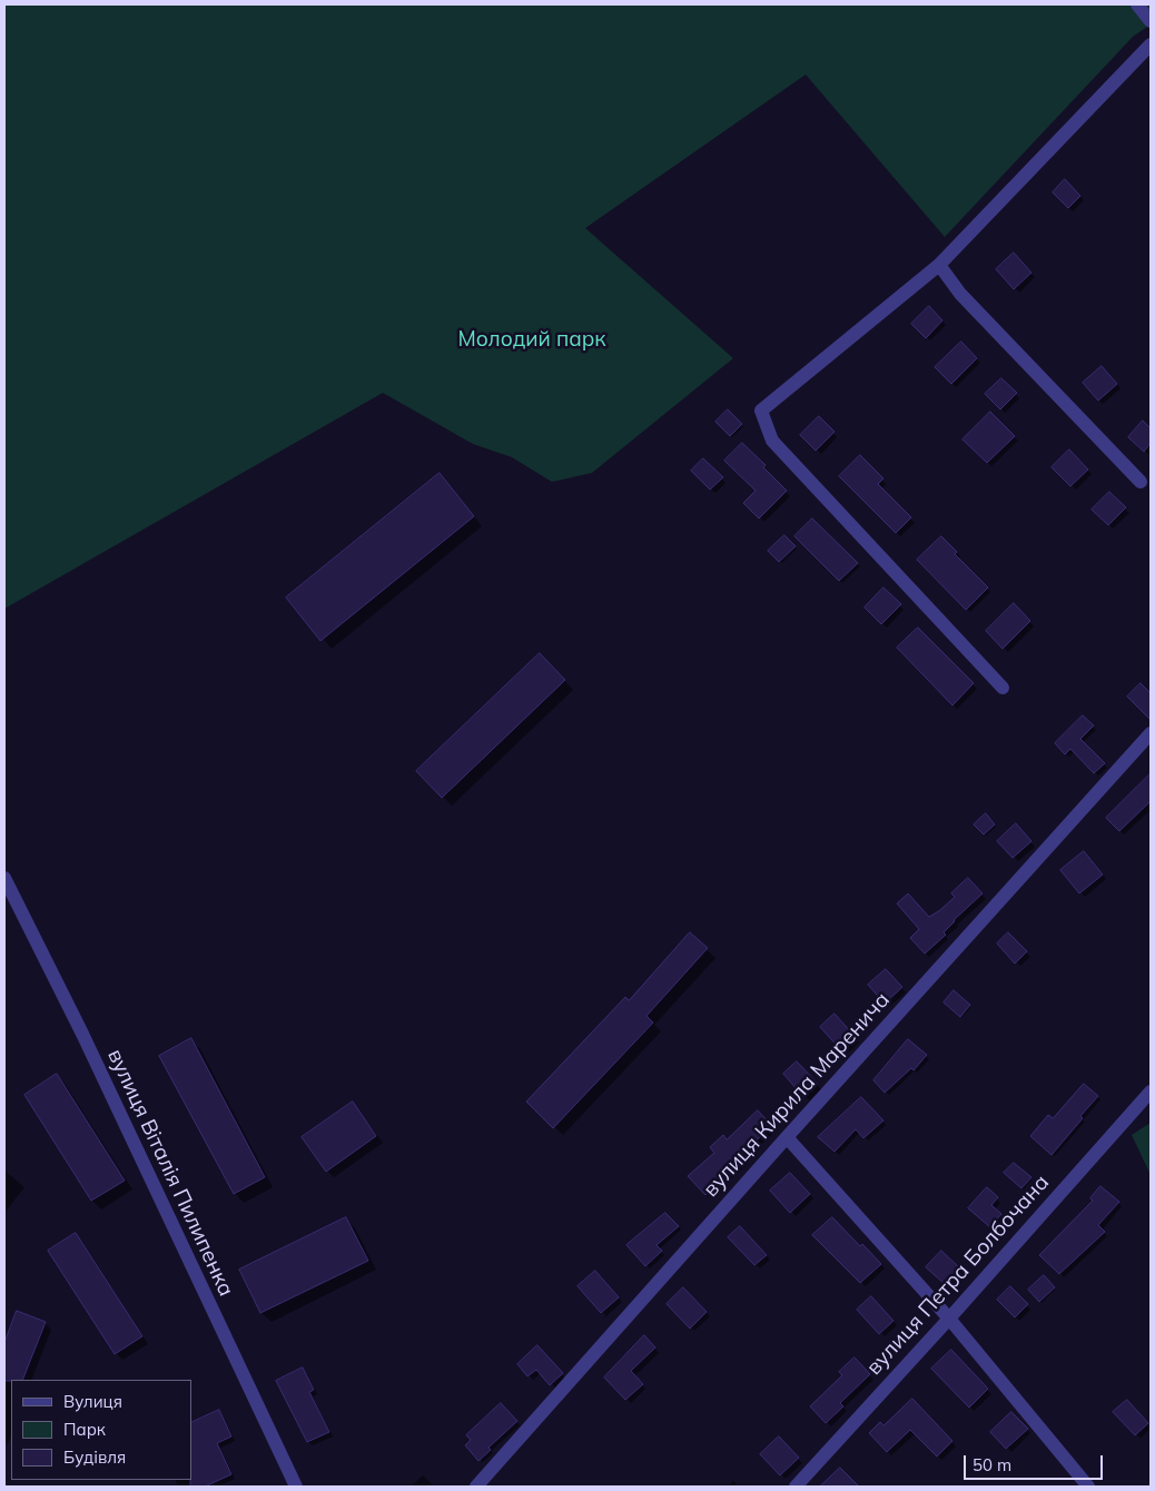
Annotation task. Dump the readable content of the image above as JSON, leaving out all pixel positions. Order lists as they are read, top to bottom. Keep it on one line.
{"streets":{"street":["вулиця Кирила Маренича","вулиця Віталія Пилипенка","вулиця Петра Болбочана"]},"parks":["Молодий парк"],"legend":["Вулиця","Парк","Будівля"],"scale_bar":"50 m"}
